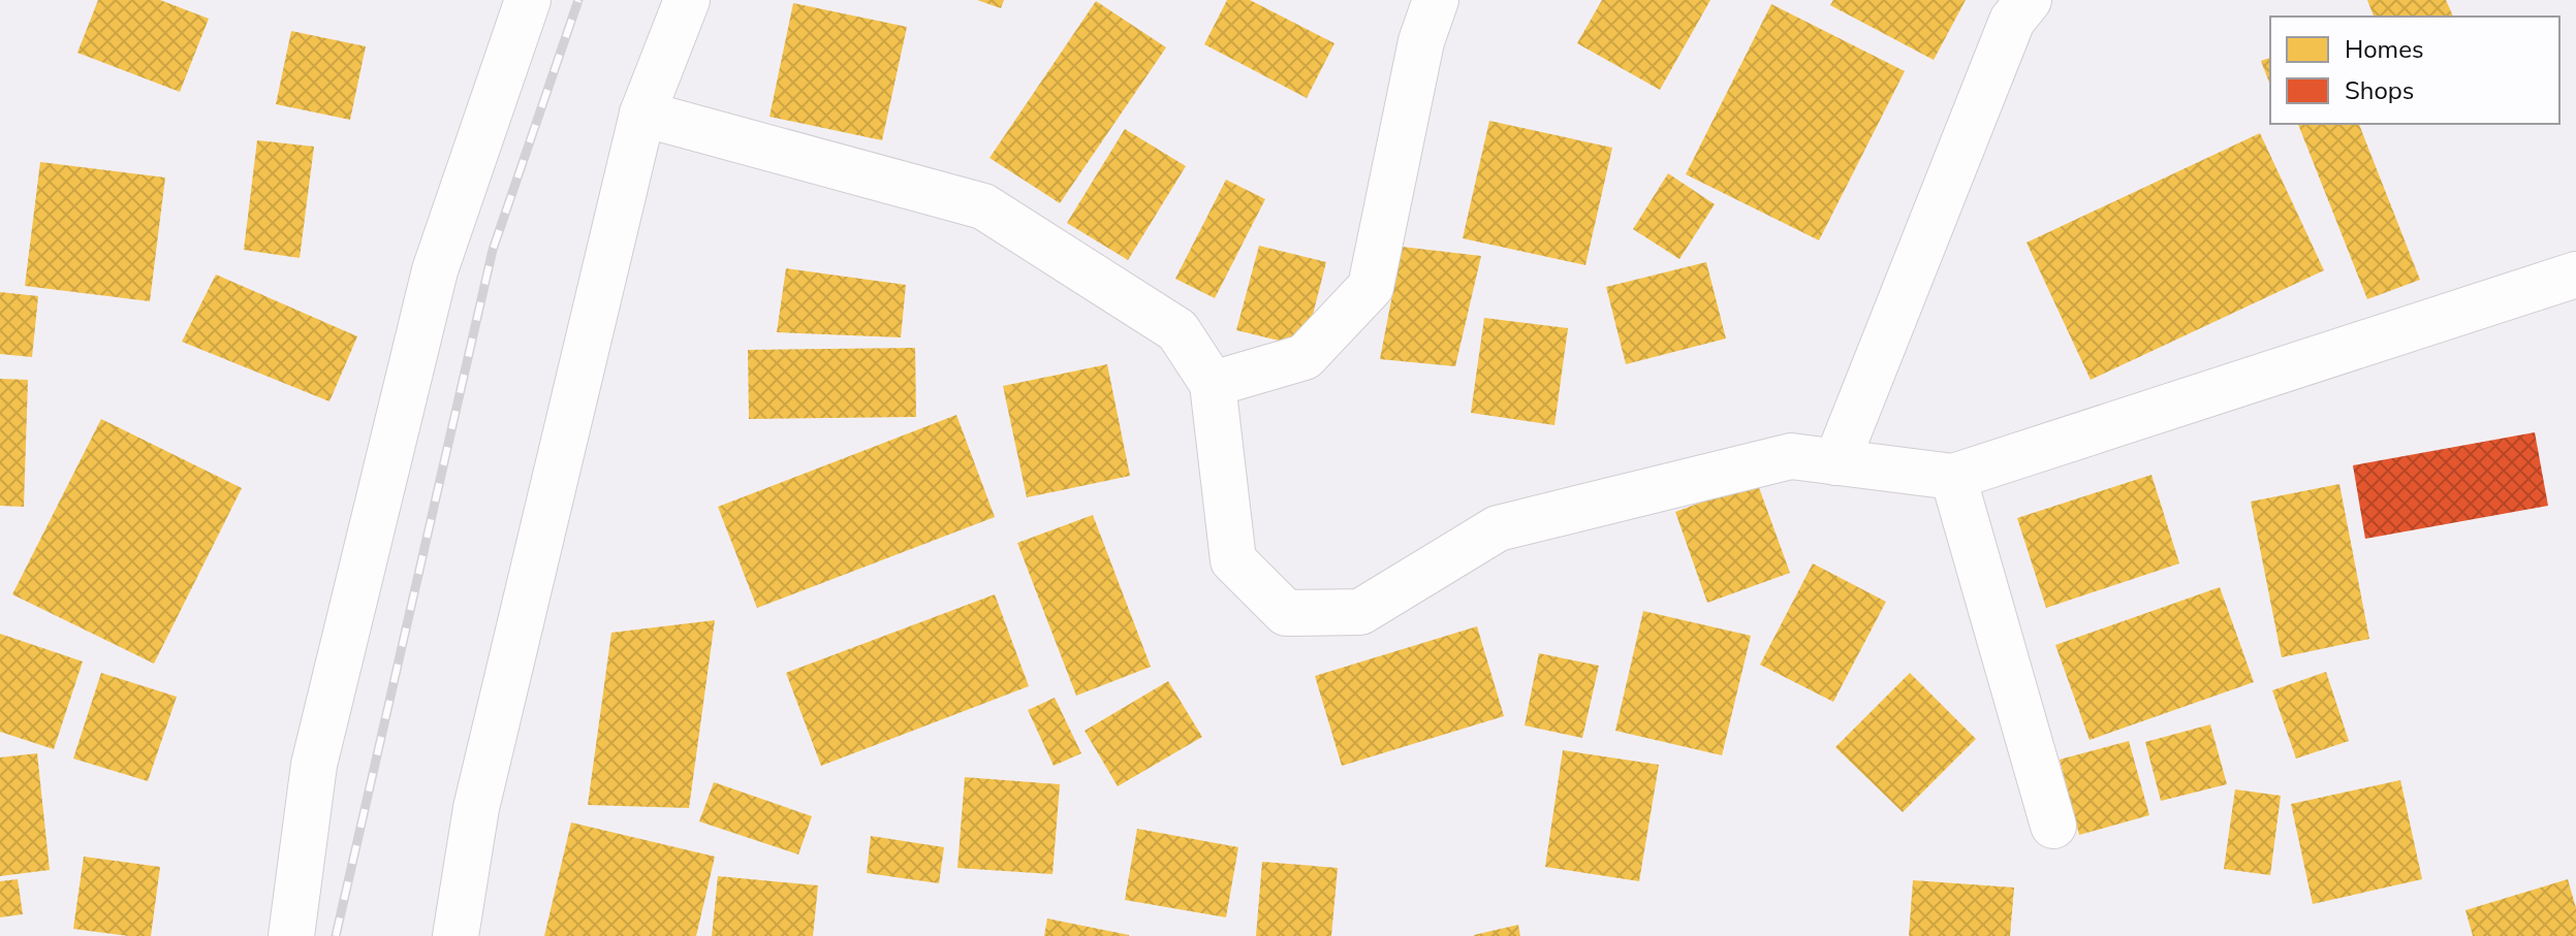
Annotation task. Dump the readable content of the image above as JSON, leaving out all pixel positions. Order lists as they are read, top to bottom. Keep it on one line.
{"legend":["Homes","Shops"]}
